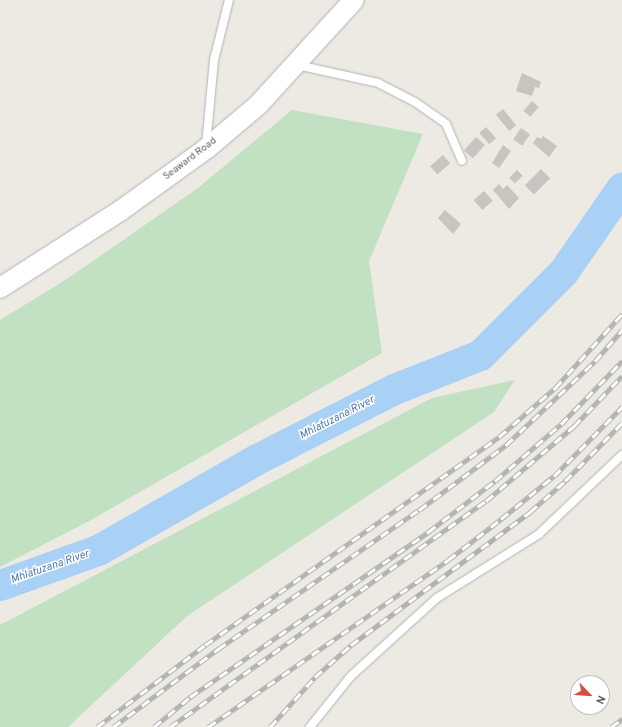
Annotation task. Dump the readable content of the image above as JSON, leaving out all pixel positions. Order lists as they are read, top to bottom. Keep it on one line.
{"streets":{"street":["Seaward Road"]},"water":["Mhlatuzana River"],"north":"bottom right"}
